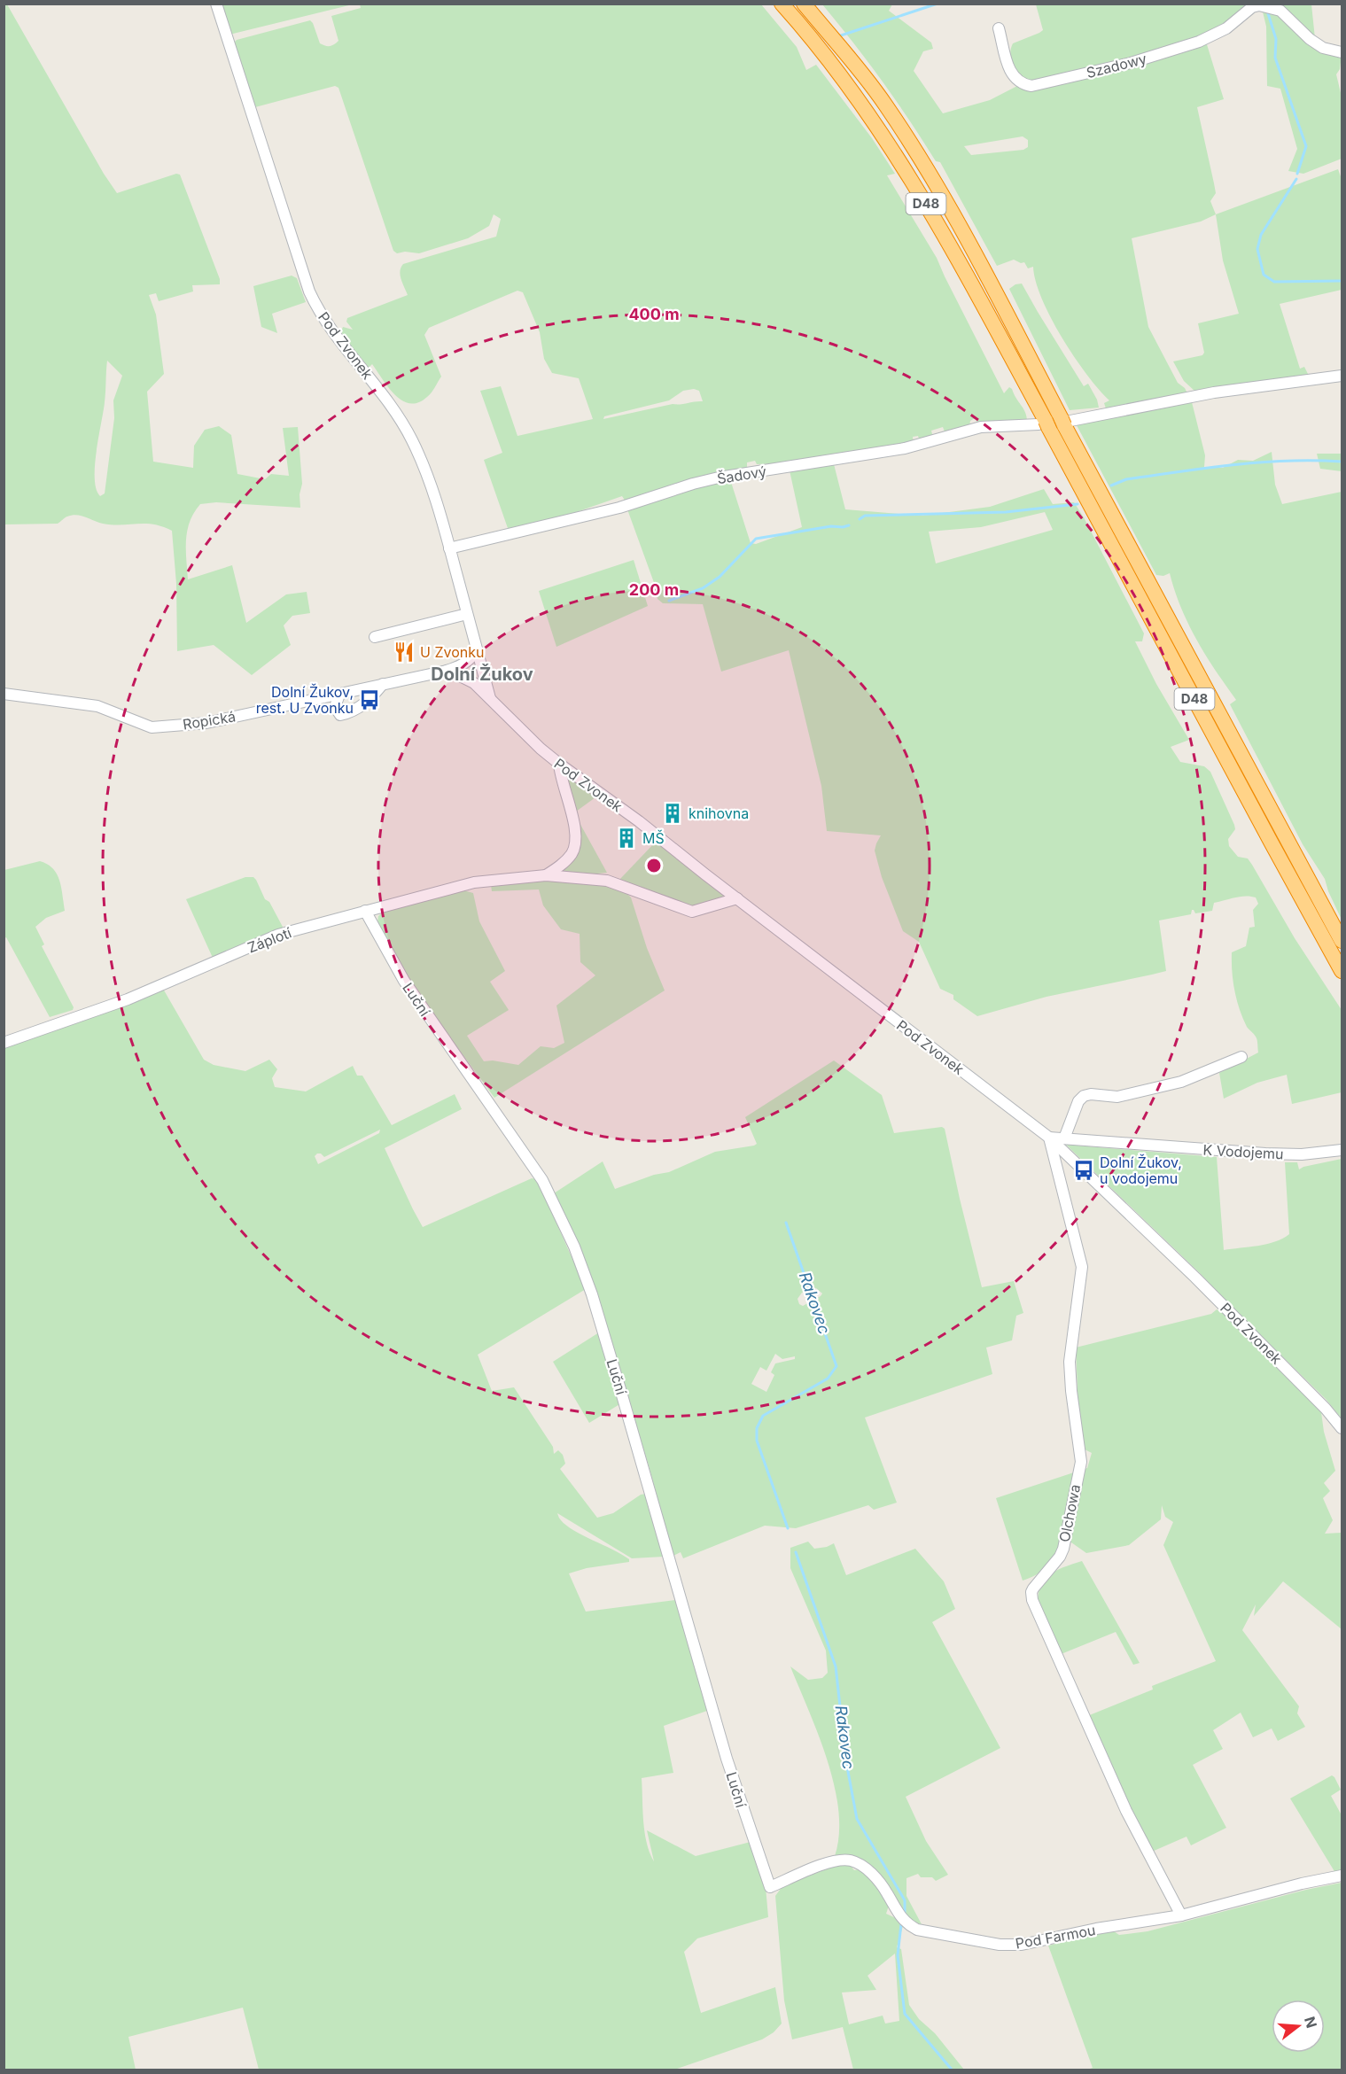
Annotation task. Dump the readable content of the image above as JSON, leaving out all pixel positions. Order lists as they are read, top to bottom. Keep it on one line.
{"streets":{"highway":["D48"],"street":["Szadowy","Pod Zvonek","Šadový","Ropická","Záplotí","Luční","K Vodojemu","Olchowa","Pod Farmou"]},"crossings":[["D48","Šadový"],["Pod Zvonek","Šadový"],["Pod Zvonek","Ropická"],["Pod Zvonek","Záplotí"],["Pod Zvonek","K Vodojemu"],["Pod Zvonek","Olchowa"],["Záplotí","Luční"],["Luční","Pod Farmou"],["K Vodojemu","Olchowa"],["Olchowa","Pod Farmou"]],"districts":["Dolní Žukov"],"water":["Rakovec"],"places":{"restaurant":["U Zvonku"],"bus stop":["Dolní Žukov, rest. U Zvonku","Dolní Žukov, u vodojemu"],"building":["knihovna","MŠ"]},"north":"right","rings":["400 m","200 m"]}
